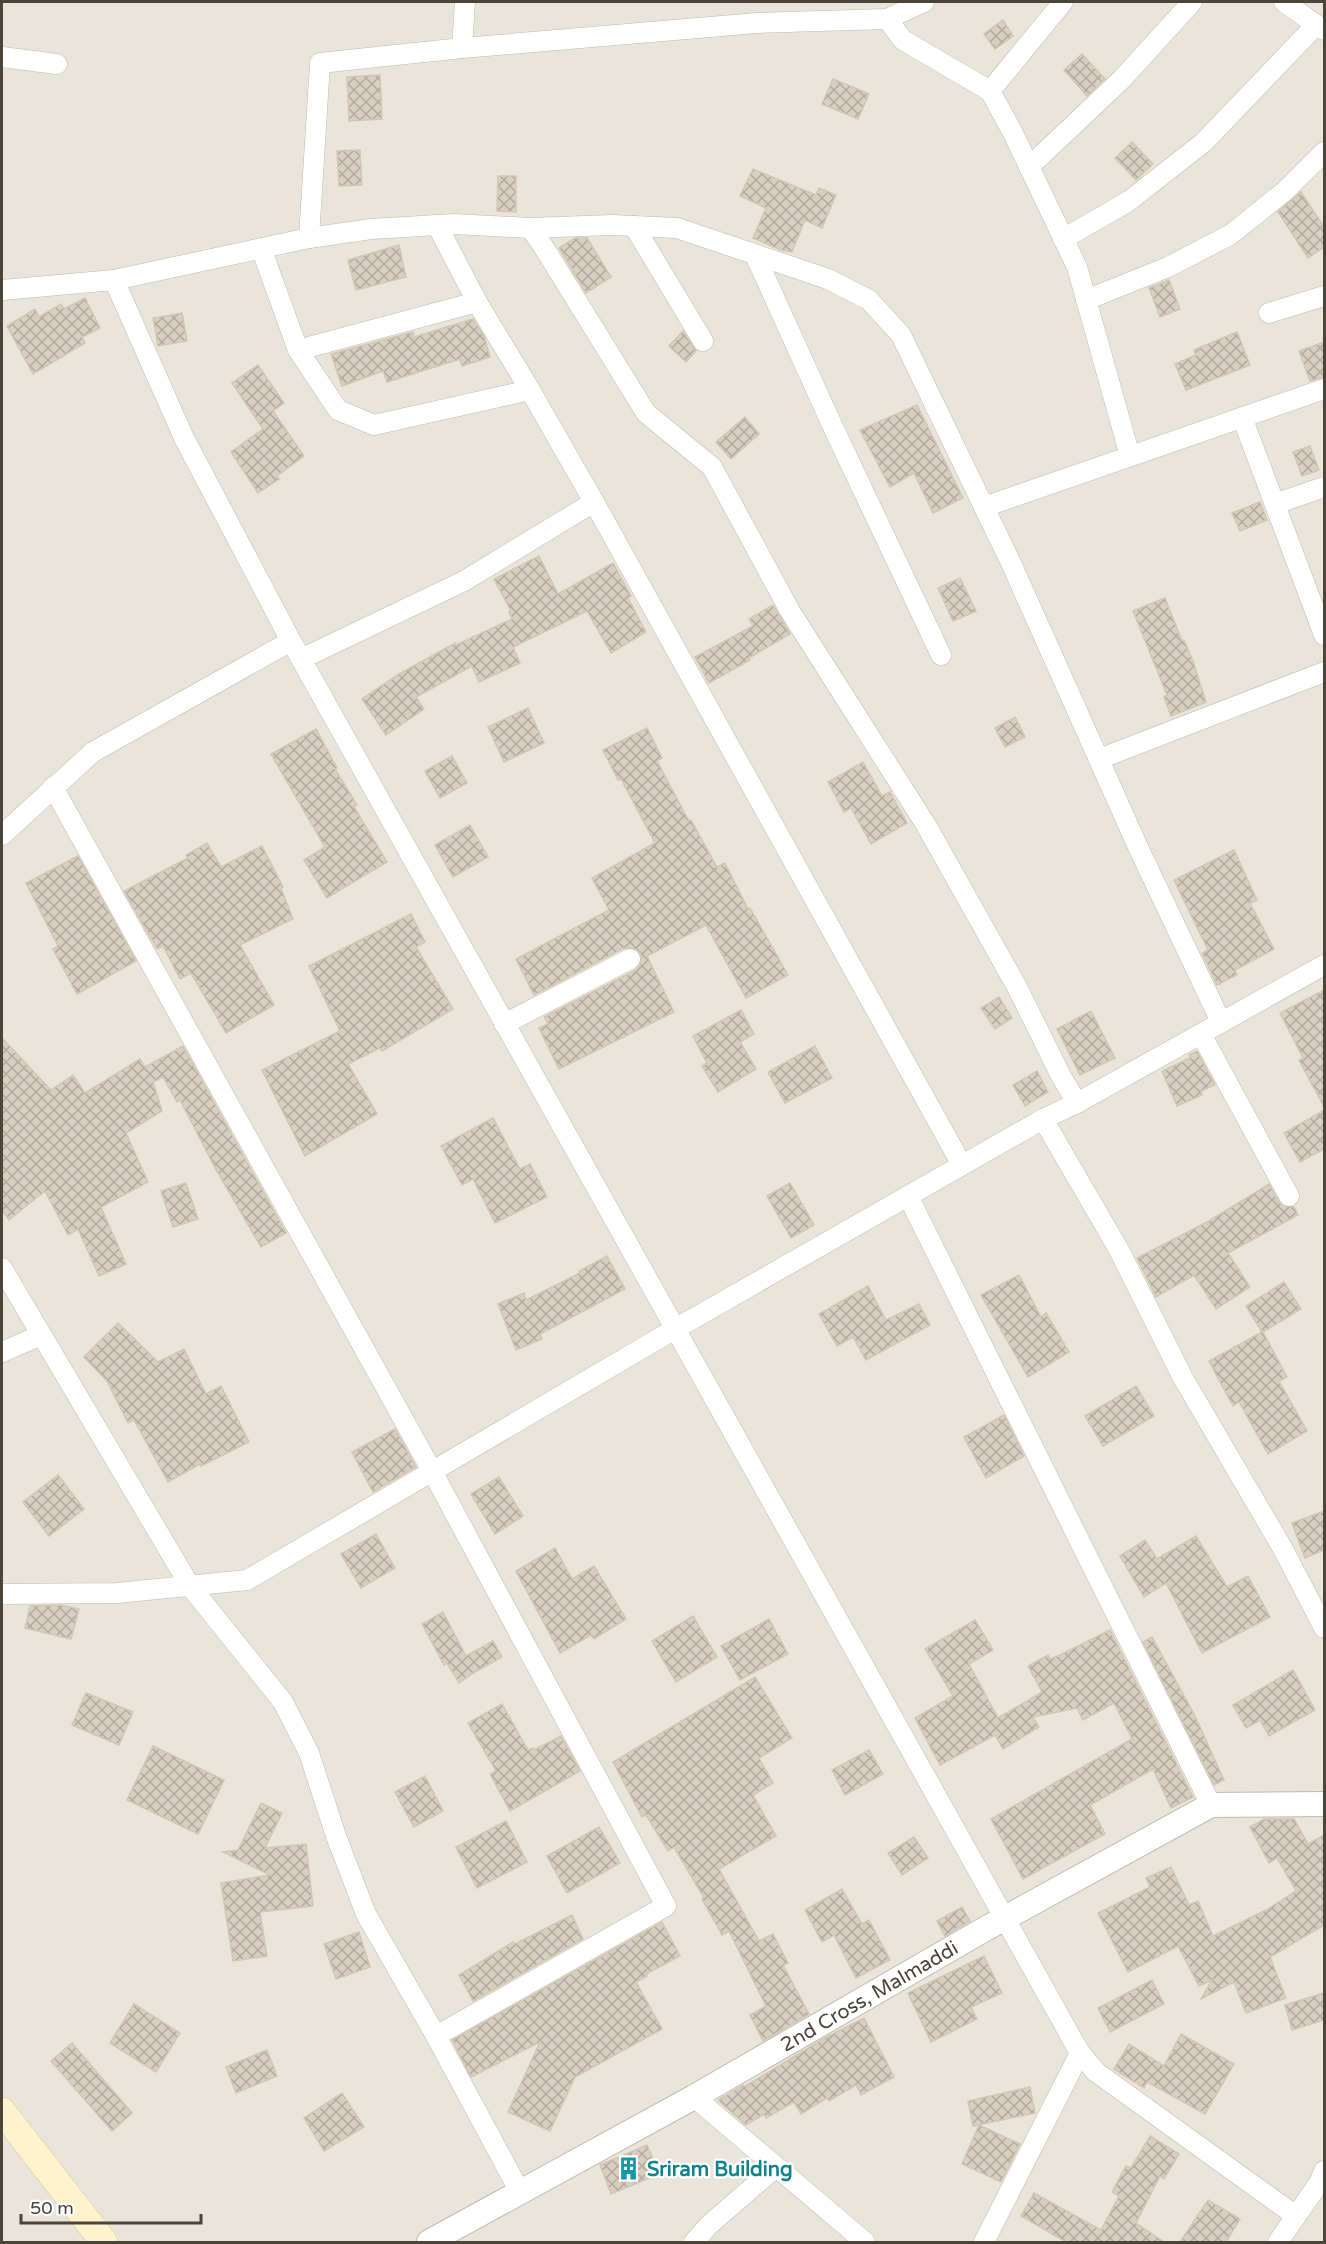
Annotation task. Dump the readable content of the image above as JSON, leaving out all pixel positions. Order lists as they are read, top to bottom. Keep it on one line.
{"streets":{"street":["2nd Cross, Malmaddi"]},"places":{"building":["Sriram Building"]},"scale_bar":"50 m"}
